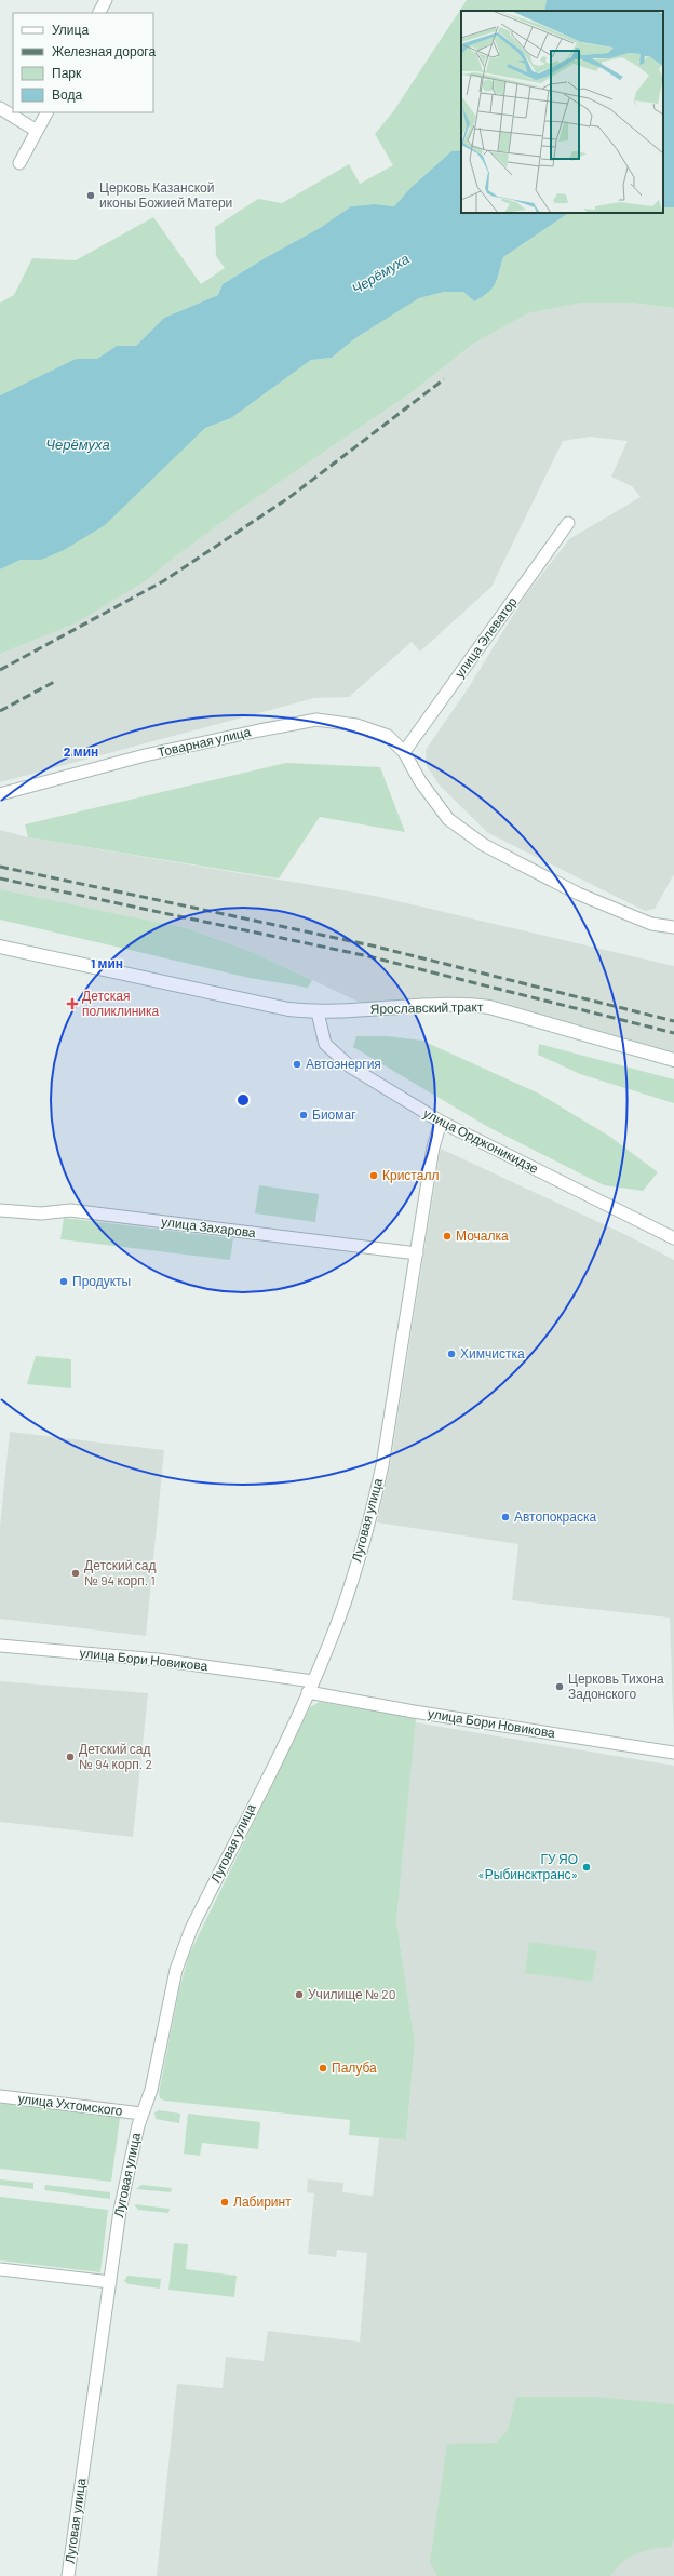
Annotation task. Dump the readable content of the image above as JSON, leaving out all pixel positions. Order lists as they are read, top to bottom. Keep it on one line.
{"streets":{"street":["улица Элеватор","Товарная улица","Ярославский тракт","улица Орджоникидзе","улица Захарова","Луговая улица","улица Бори Новикова","улица Ухтомского"]},"crossings":[["улица Элеватор","Товарная улица"],["Ярославский тракт","улица Орджоникидзе"],["улица Орджоникидзе","Луговая улица"],["улица Захарова","Луговая улица"],["Луговая улица","улица Бори Новикова"],["Луговая улица","улица Ухтомского"]],"water":["Черёмуха"],"places":{"other":["Церковь Казанской иконы Божией Матери","Автоэнергия","Биомаг","Кристалл","Мочалка","Продукты","Химчистка","Автопокраска","Детский сад № 94 корп. 1","Церковь Тихона Задонского","Детский сад № 94 корп. 2","ГУ ЯО «Рыбинсктранс»","Училище № 20","Палуба","Лабиринт"],"health":["Детская поликлиника"]},"legend":["Улица","Железная дорога","Парк","Вода"],"rings":["2 мин","1 мин"]}
